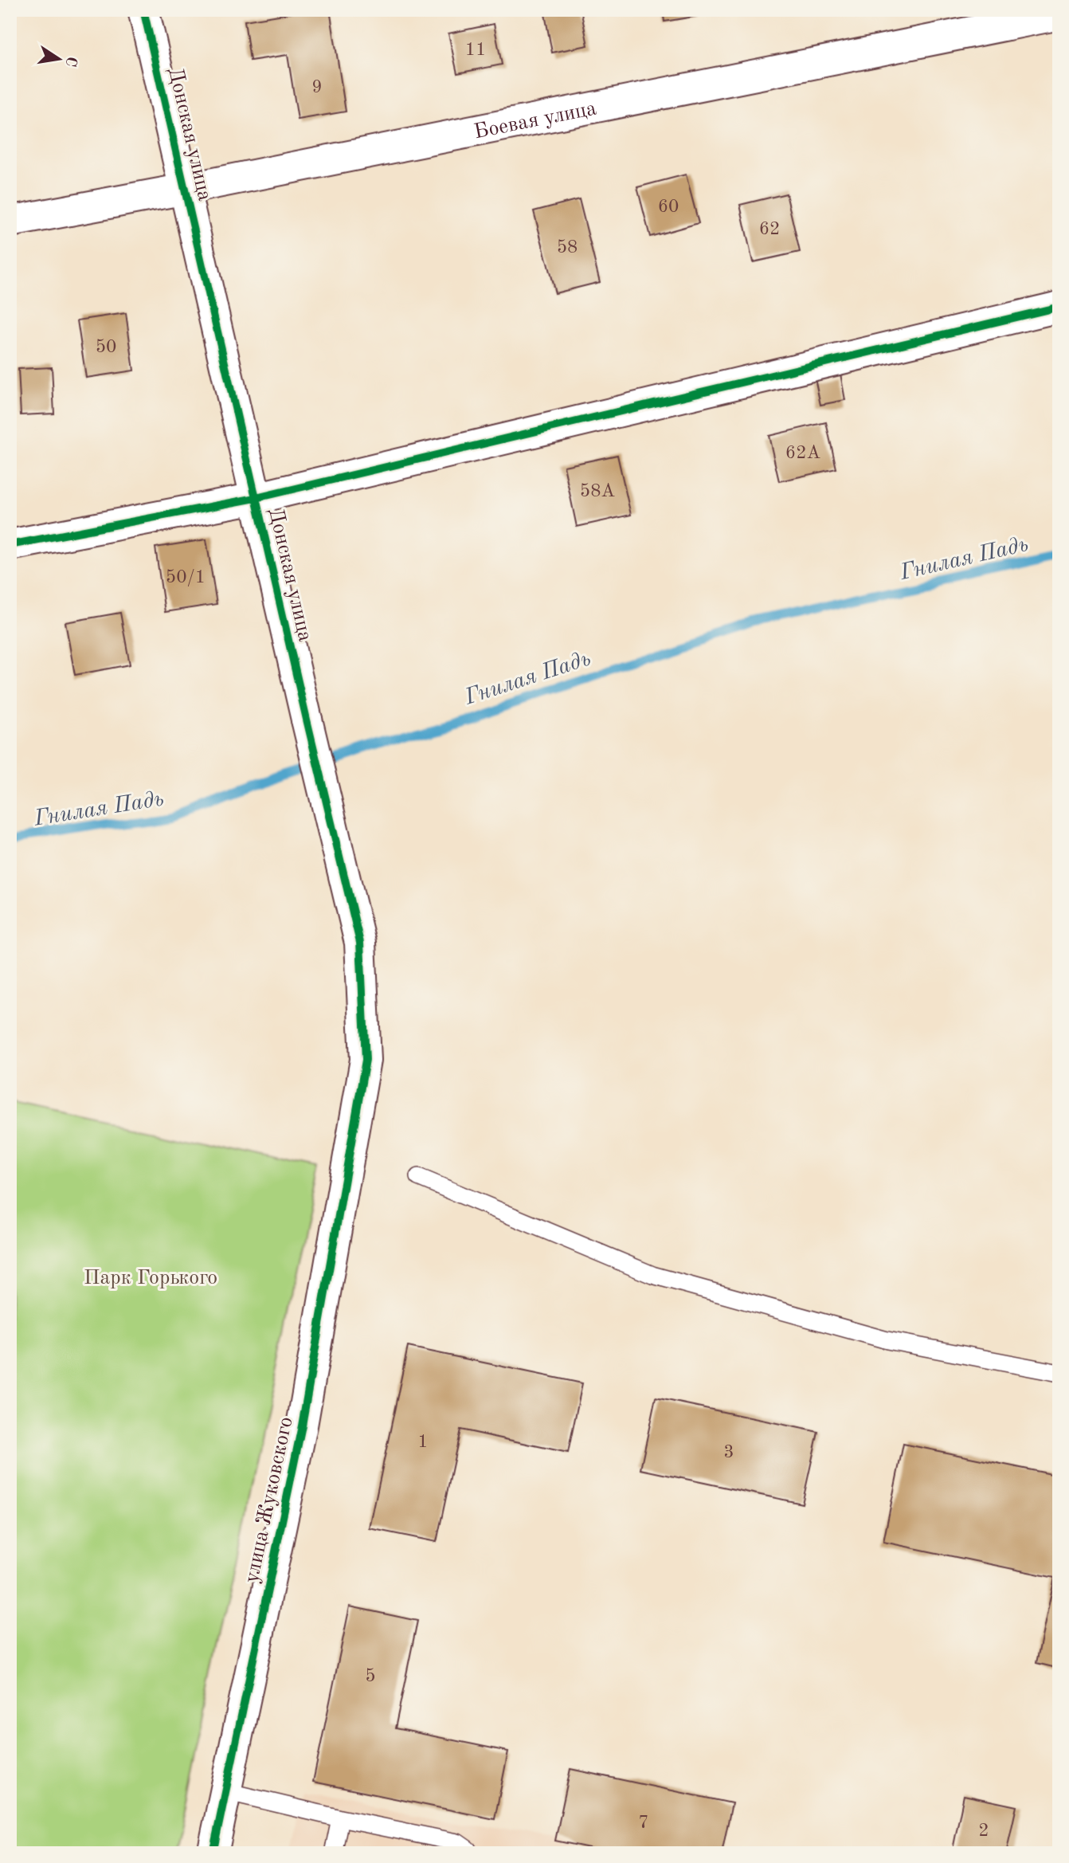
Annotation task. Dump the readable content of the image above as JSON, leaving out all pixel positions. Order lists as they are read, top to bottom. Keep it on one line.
{"streets":{"street":["Боевая улица","Донская улица","улица Жуковского"]},"crossings":[["Боевая улица","Донская улица"],["Донская улица","улица Жуковского"]],"water":["Гнилая Падь"],"parks":["Парк Горького"],"house_numbers":["11","9","60","62","58","50","62А","58А","50/1","1","3","5","7","2"],"north":"right"}
